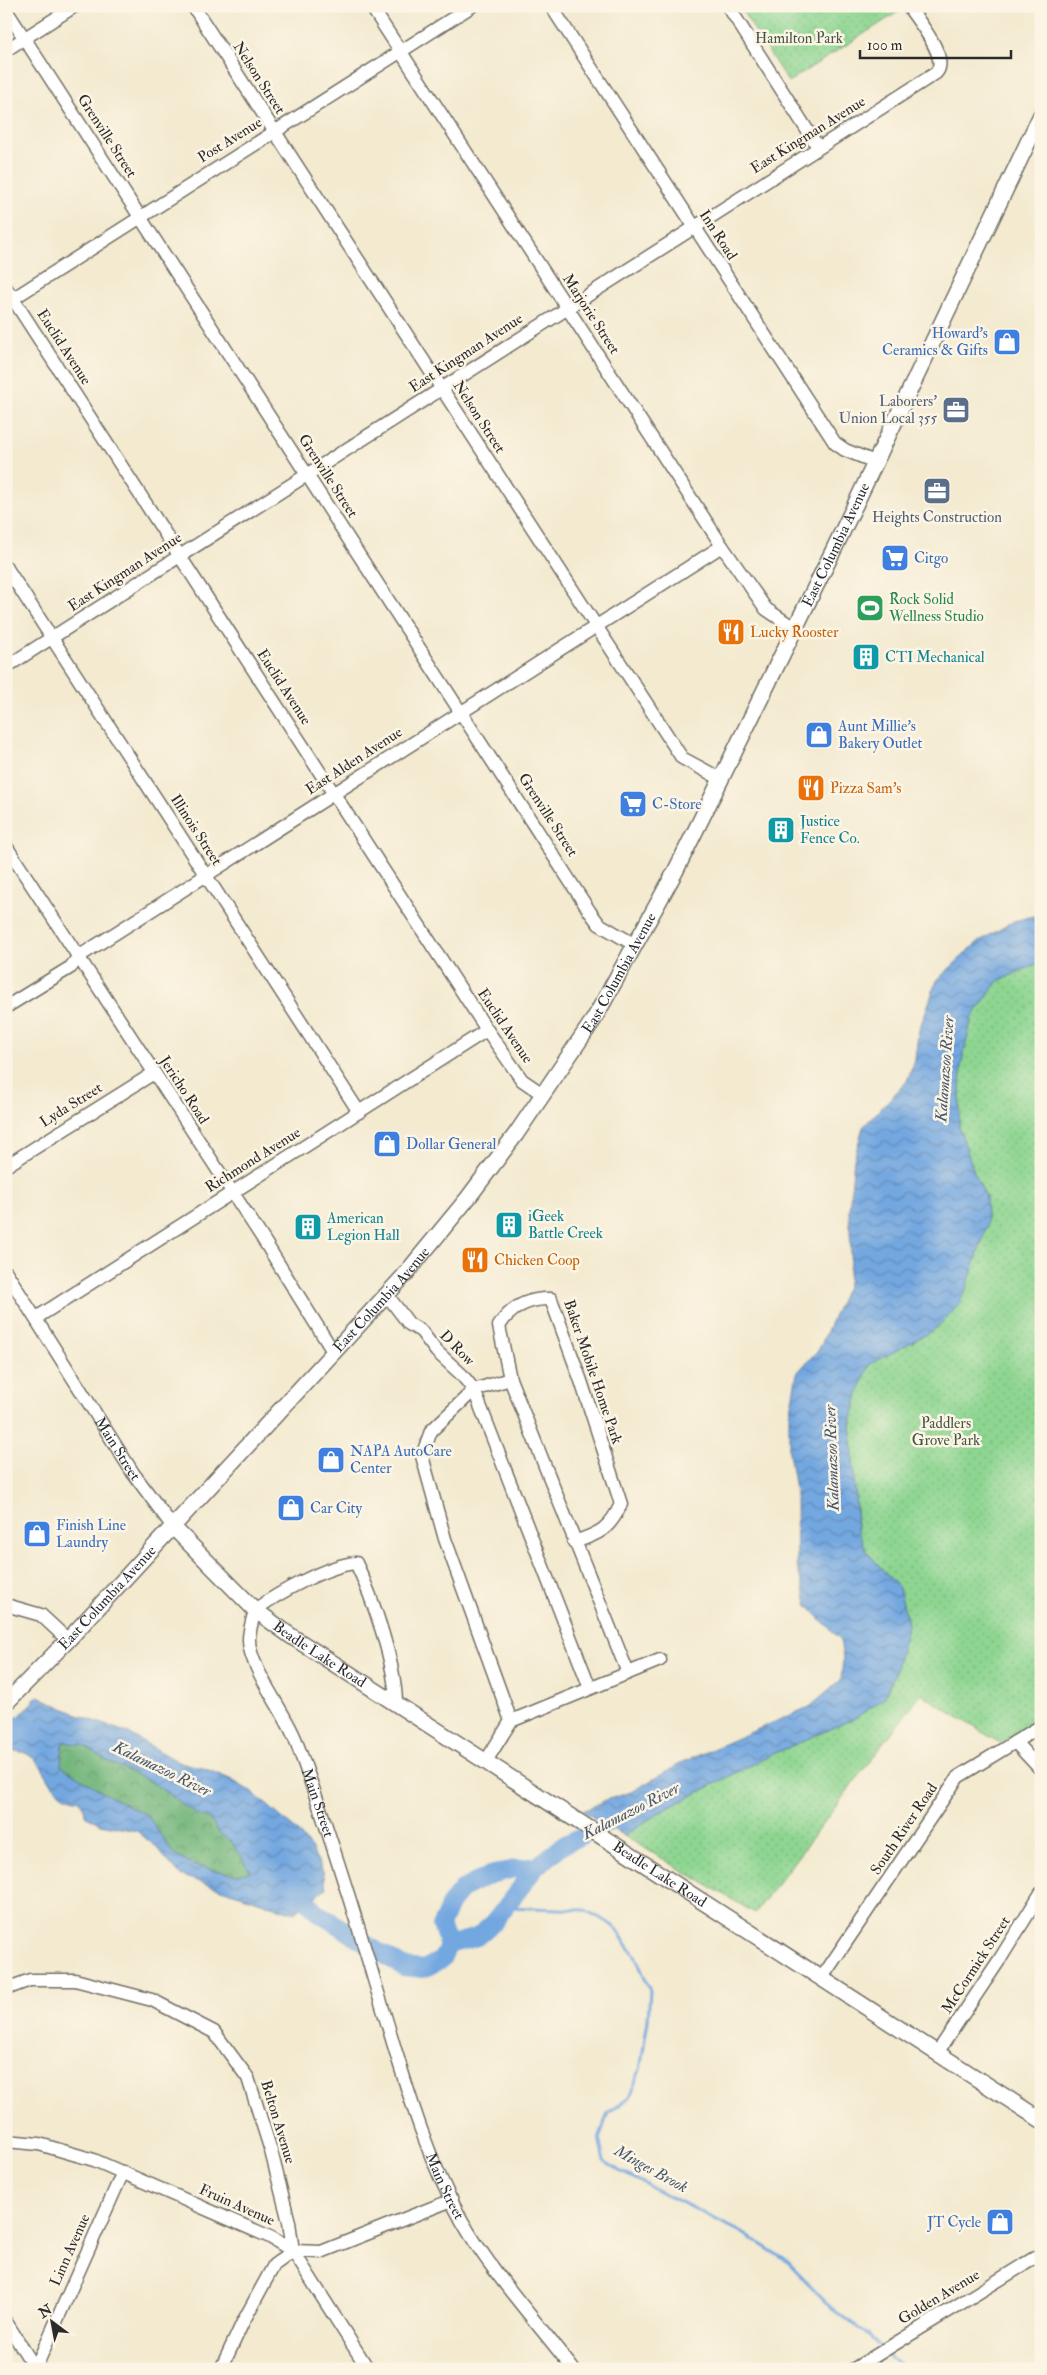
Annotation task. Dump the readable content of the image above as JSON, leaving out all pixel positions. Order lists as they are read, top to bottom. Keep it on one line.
{"streets":{"main road":["East Columbia Avenue","Main Street","Beadle Lake Road"],"street":["Nelson Street","East Kingman Avenue","Grenville Street","Post Avenue","Inn Road","Marjorie Street","Euclid Avenue","East Alden Avenue","Illinois Street","Jericho Road","Lyda Street","Richmond Avenue","D Row","Baker Mobile Home Park","South River Road","McCormick Street","Belton Avenue","Fruin Avenue","Linn Avenue","Golden Avenue"]},"crossings":[["Nelson Street","East Kingman Avenue"],["Nelson Street","Post Avenue"],["Nelson Street","East Columbia Avenue"],["Nelson Street","East Alden Avenue"],["East Kingman Avenue","Grenville Street"],["East Kingman Avenue","Inn Road"],["East Kingman Avenue","Marjorie Street"],["East Kingman Avenue","Euclid Avenue"],["East Kingman Avenue","Illinois Street"],["Grenville Street","Post Avenue"],["Grenville Street","East Columbia Avenue"],["Grenville Street","East Alden Avenue"],["Post Avenue","Marjorie Street"],["Post Avenue","Euclid Avenue"],["Inn Road","East Columbia Avenue"],["Marjorie Street","East Columbia Avenue"],["Marjorie Street","East Alden Avenue"],["Euclid Avenue","East Columbia Avenue"],["Euclid Avenue","East Alden Avenue"],["Euclid Avenue","Richmond Avenue"],["East Columbia Avenue","Jericho Road"],["East Columbia Avenue","D Row"],["East Columbia Avenue","Main Street"],["East Alden Avenue","Illinois Street"],["East Alden Avenue","Jericho Road"],["Illinois Street","Richmond Avenue"],["Jericho Road","Lyda Street"],["Jericho Road","Richmond Avenue"],["Richmond Avenue","Main Street"],["Main Street","Beadle Lake Road"],["Beadle Lake Road","South River Road"],["Beadle Lake Road","McCormick Street"],["Belton Avenue","Fruin Avenue"],["Fruin Avenue","Linn Avenue"]],"water":["Kalamazoo River","Minges Brook"],"parks":["Hamilton Park","Paddlers Grove Park"],"places":{"shop":["Howard's Ceramics & Gifts","Aunt Millie's Bakery Outlet","Dollar General","NAPA AutoCare Center","Car City","Finish Line Laundry","JT Cycle"],"office":["Laborers' Union Local 355","Heights Construction"],"supermarket":["Citgo","C-Store"],"sports":["Rock Solid Wellness Studio"],"restaurant":["Lucky Rooster","Pizza Sam's","Chicken Coop"],"building":["CTI Mechanical","Justice Fence Co.","iGeek Battle Creek","American Legion Hall"]},"scale_bar":"100 m","north":"top left"}
